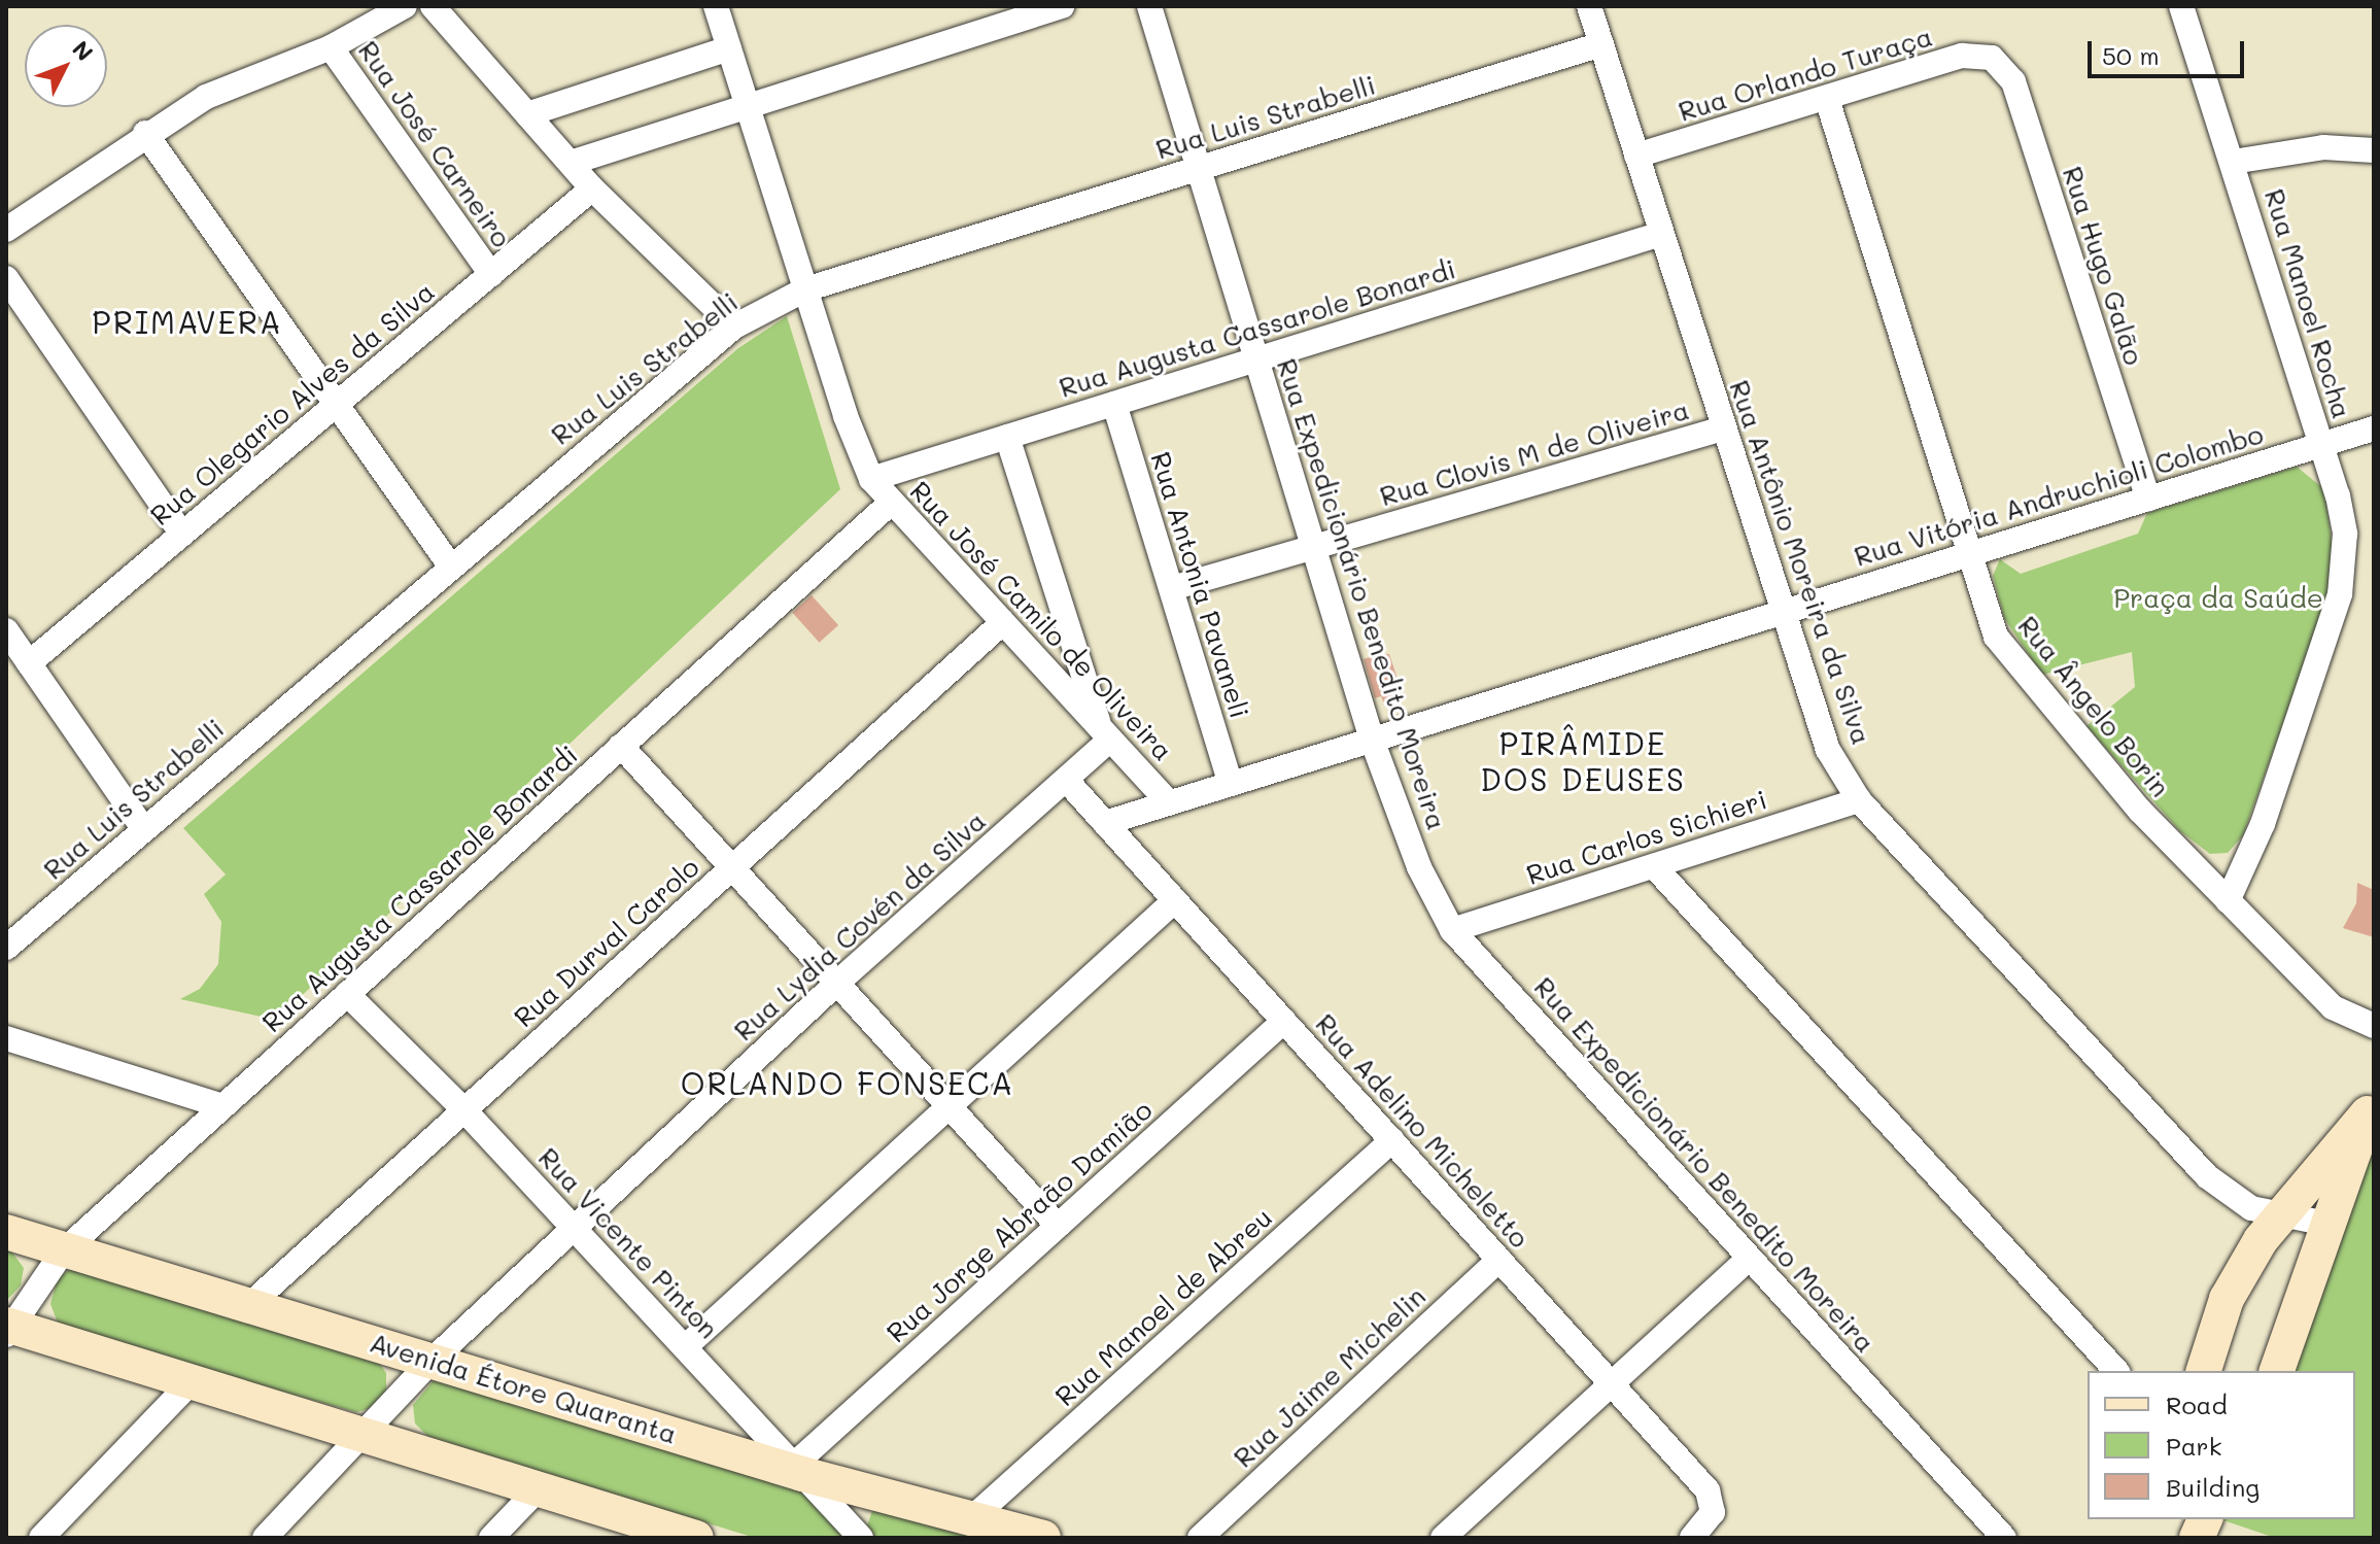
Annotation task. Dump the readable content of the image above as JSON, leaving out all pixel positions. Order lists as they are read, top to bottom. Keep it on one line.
{"streets":{"street":["Rua Orlando Turaça","Rua Luis Strabelli","Rua José Carneiro","Rua Hugo Galão","Rua Manoel Rocha","Rua Augusta Cassarole Bonardi","Rua Olegario Alves da Silva","Rua Clovis M de Oliveira","Rua Vitória Andruchioli Colombo","Rua Antônio Moreira da Silva","Rua Antonia Pavaneli","Rua Expedicionário Benedito Moreira","Rua José Camilo de Oliveira","Rua Ângelo Borin","Rua Carlos Sichieri","Rua Lydia Covén da Silva","Rua Durval Carolo","Rua Adelino Micheletto","Rua Jorge Abraão Damião","Rua Vicente Pinton","Rua Manoel de Abreu","Rua Jaime Michelin","Avenida Étore Quaranta"]},"crossings":[["Rua Orlando Turaça","Rua Hugo Galão"],["Rua Orlando Turaça","Rua Antônio Moreira da Silva"],["Rua Orlando Turaça","Rua Ângelo Borin"],["Rua Luis Strabelli","Rua Antônio Moreira da Silva"],["Rua Luis Strabelli","Rua Expedicionário Benedito Moreira"],["Rua José Carneiro","Rua Olegario Alves da Silva"],["Rua Hugo Galão","Rua Vitória Andruchioli Colombo"],["Rua Manoel Rocha","Rua Vitória Andruchioli Colombo"],["Rua Manoel Rocha","Rua Ângelo Borin"],["Rua Augusta Cassarole Bonardi","Rua Antônio Moreira da Silva"],["Rua Augusta Cassarole Bonardi","Rua Antonia Pavaneli"],["Rua Augusta Cassarole Bonardi","Rua Expedicionário Benedito Moreira"],["Rua Augusta Cassarole Bonardi","Rua José Camilo de Oliveira"],["Rua Augusta Cassarole Bonardi","Rua Vicente Pinton"],["Rua Augusta Cassarole Bonardi","Avenida Étore Quaranta"],["Rua Clovis M de Oliveira","Rua Antônio Moreira da Silva"],["Rua Clovis M de Oliveira","Rua Antonia Pavaneli"],["Rua Clovis M de Oliveira","Rua Expedicionário Benedito Moreira"],["Rua Vitória Andruchioli Colombo","Rua Antônio Moreira da Silva"],["Rua Vitória Andruchioli Colombo","Rua Antonia Pavaneli"],["Rua Vitória Andruchioli Colombo","Rua Expedicionário Benedito Moreira"],["Rua Vitória Andruchioli Colombo","Rua José Camilo de Oliveira"],["Rua Vitória Andruchioli Colombo","Rua Ângelo Borin"],["Rua Vitória Andruchioli Colombo","Rua Adelino Micheletto"],["Rua Antônio Moreira da Silva","Rua Carlos Sichieri"],["Rua Expedicionário Benedito Moreira","Rua Carlos Sichieri"],["Rua José Camilo de Oliveira","Rua Lydia Covén da Silva"],["Rua José Camilo de Oliveira","Rua Durval Carolo"],["Rua Lydia Covén da Silva","Rua Adelino Micheletto"],["Rua Lydia Covén da Silva","Rua Vicente Pinton"],["Rua Lydia Covén da Silva","Avenida Étore Quaranta"],["Rua Durval Carolo","Rua Vicente Pinton"],["Rua Durval Carolo","Avenida Étore Quaranta"],["Rua Adelino Micheletto","Rua Jorge Abraão Damião"],["Rua Adelino Micheletto","Rua Manoel de Abreu"],["Rua Adelino Micheletto","Rua Jaime Michelin"],["Rua Jorge Abraão Damião","Rua Vicente Pinton"],["Rua Jorge Abraão Damião","Avenida Étore Quaranta"],["Rua Vicente Pinton","Avenida Étore Quaranta"],["Rua Manoel de Abreu","Avenida Étore Quaranta"]],"districts":["PRIMAVERA","PIRÂMIDE DOS DEUSES","ORLANDO FONSECA"],"parks":["Praça da Saúde"],"legend":["Road","Park","Building"],"scale_bar":"50 m","north":"top right"}
